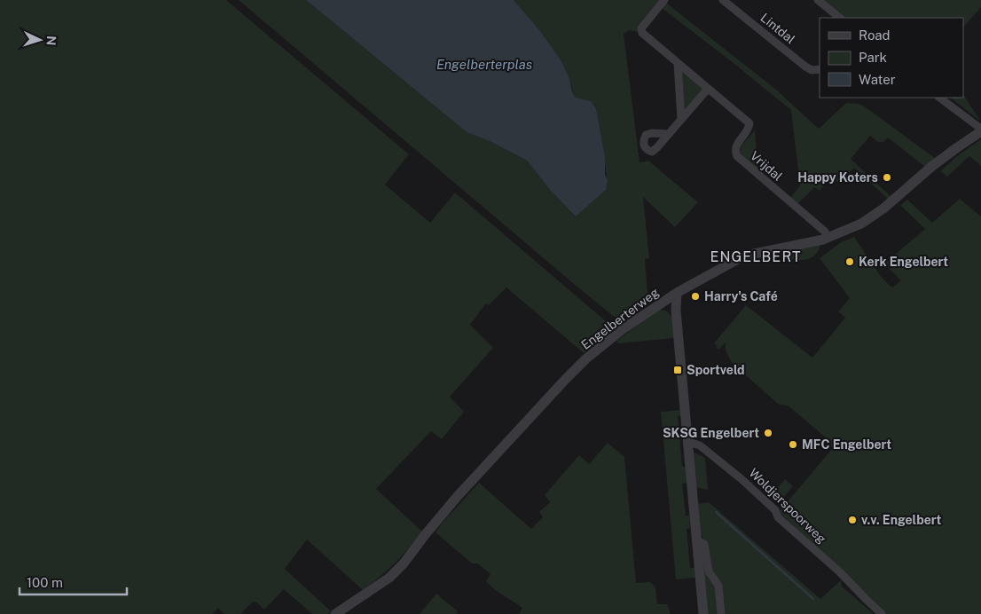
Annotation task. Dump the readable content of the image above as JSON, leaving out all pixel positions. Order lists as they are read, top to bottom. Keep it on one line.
{"streets":{"street":["Lintdal","Vrijdal","Engelberterweg","Woldjerspoorweg"]},"crossings":[["Vrijdal","Engelberterweg"]],"districts":["ENGELBERT"],"water":["Engelberterplas"],"places":{"other":["Happy Koters","Kerk Engelbert","Harry's Café","SKSG Engelbert","MFC Engelbert","v.v. Engelbert"],"transit":["Sportveld"]},"legend":["Road","Park","Water"],"scale_bar":"100 m","north":"right"}
